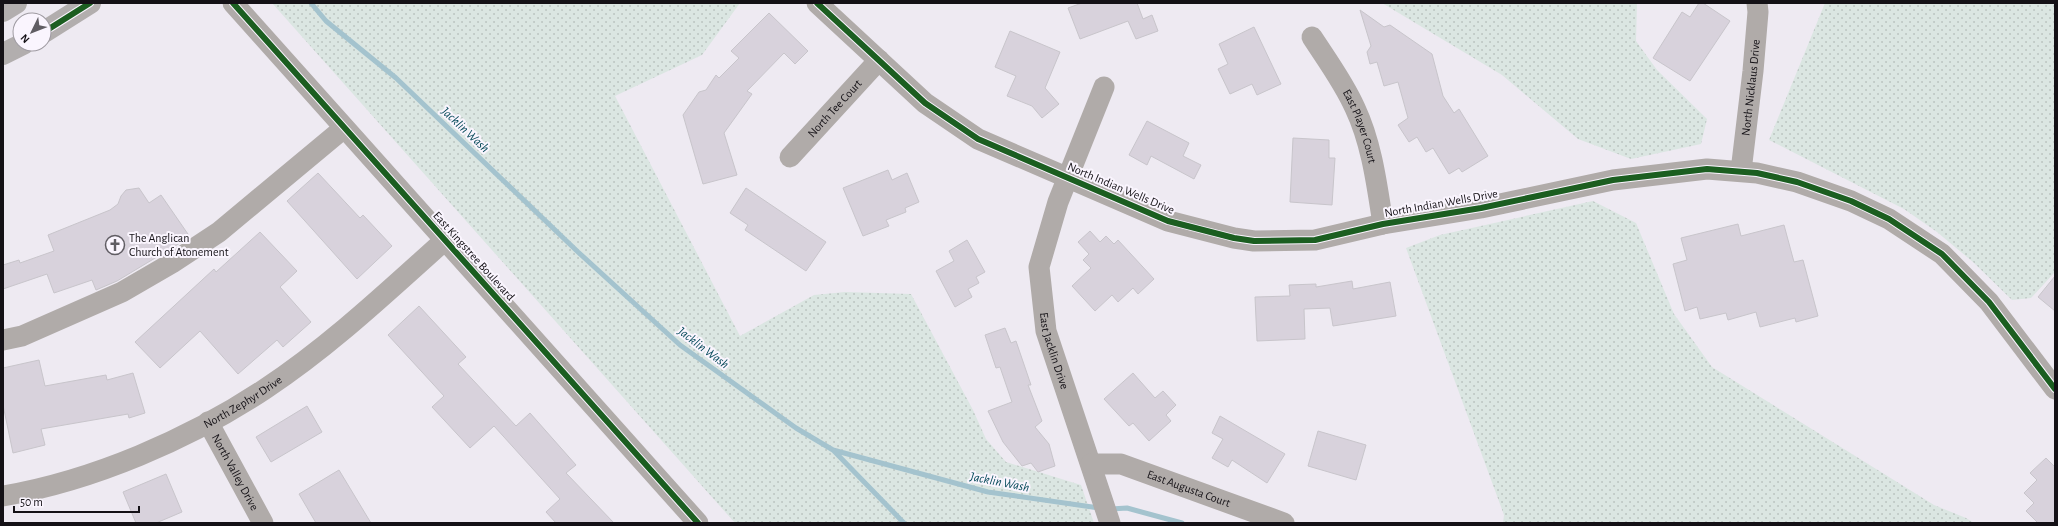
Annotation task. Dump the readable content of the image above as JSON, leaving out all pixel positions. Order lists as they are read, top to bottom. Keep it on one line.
{"streets":{"street":["North Nicklaus Drive","North Tee Court","East Player Court","North Indian Wells Drive","East Kingstree Boulevard","East Jacklin Drive","North Zephyr Drive","North Valley Drive","East Augusta Court"]},"crossings":[["North Nicklaus Drive","North Indian Wells Drive"],["North Tee Court","North Indian Wells Drive"],["East Player Court","North Indian Wells Drive"],["North Indian Wells Drive","East Jacklin Drive"],["East Kingstree Boulevard","North Zephyr Drive"],["East Jacklin Drive","East Augusta Court"],["North Zephyr Drive","North Valley Drive"]],"water":["Jacklin Wash"],"places":{"church":["The Anglican Church of Atonement"]},"scale_bar":"50 m","north":"bottom left"}
